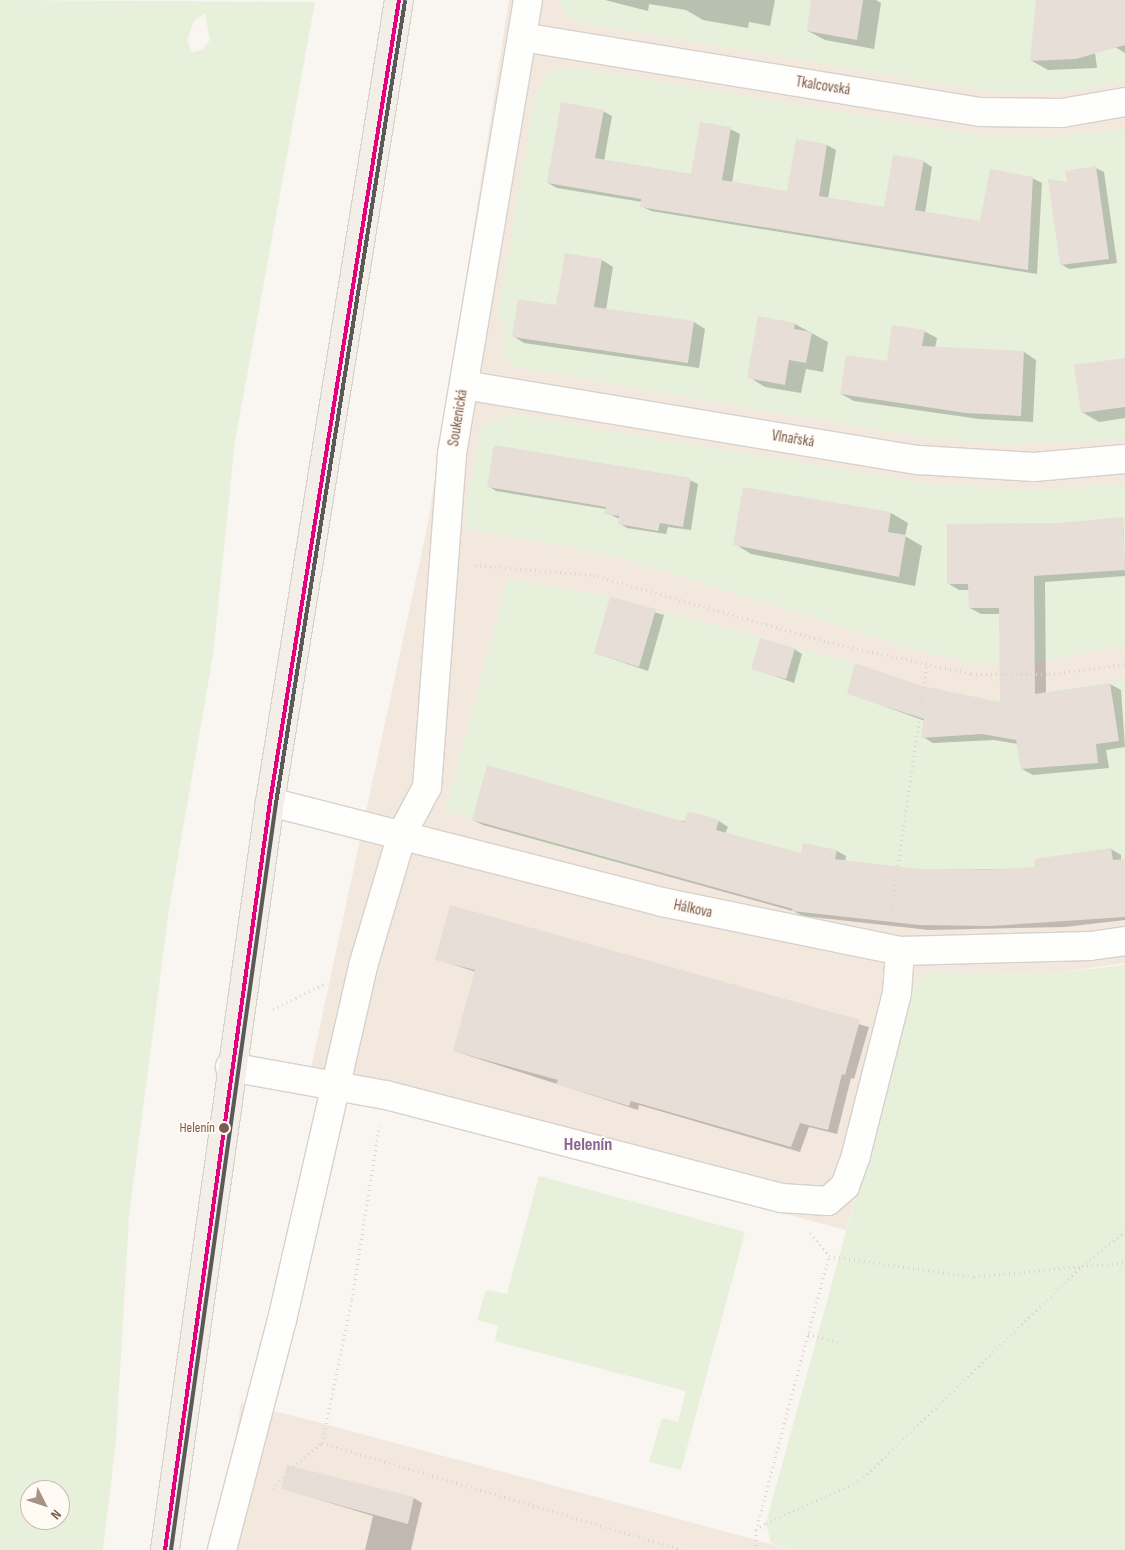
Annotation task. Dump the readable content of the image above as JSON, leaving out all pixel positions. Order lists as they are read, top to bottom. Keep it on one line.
{"streets":{"street":["Tkalcovská","Soukenická","Vlnařská","Hálkova"]},"crossings":[["Tkalcovská","Soukenická"],["Soukenická","Vlnařská"],["Soukenická","Hálkova"]],"districts":["Helenín"],"places":["Helenín"],"north":"bottom right"}
